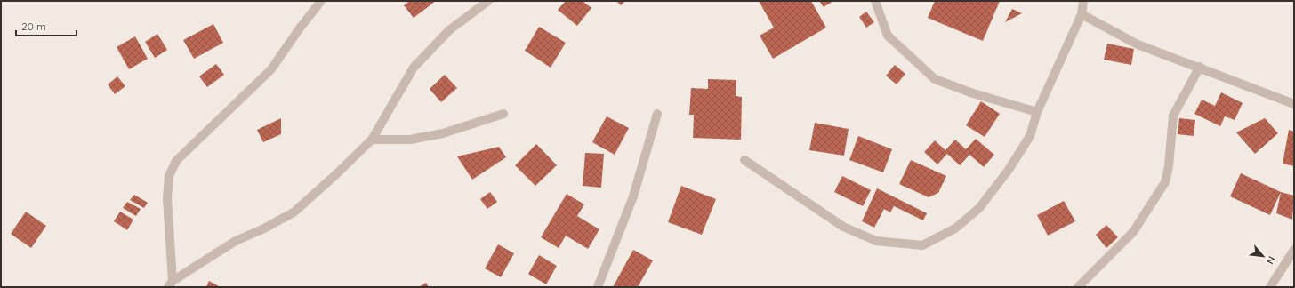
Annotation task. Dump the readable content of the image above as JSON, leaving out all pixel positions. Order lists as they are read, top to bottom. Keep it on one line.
{"scale_bar":"20 m","north":"bottom right"}
